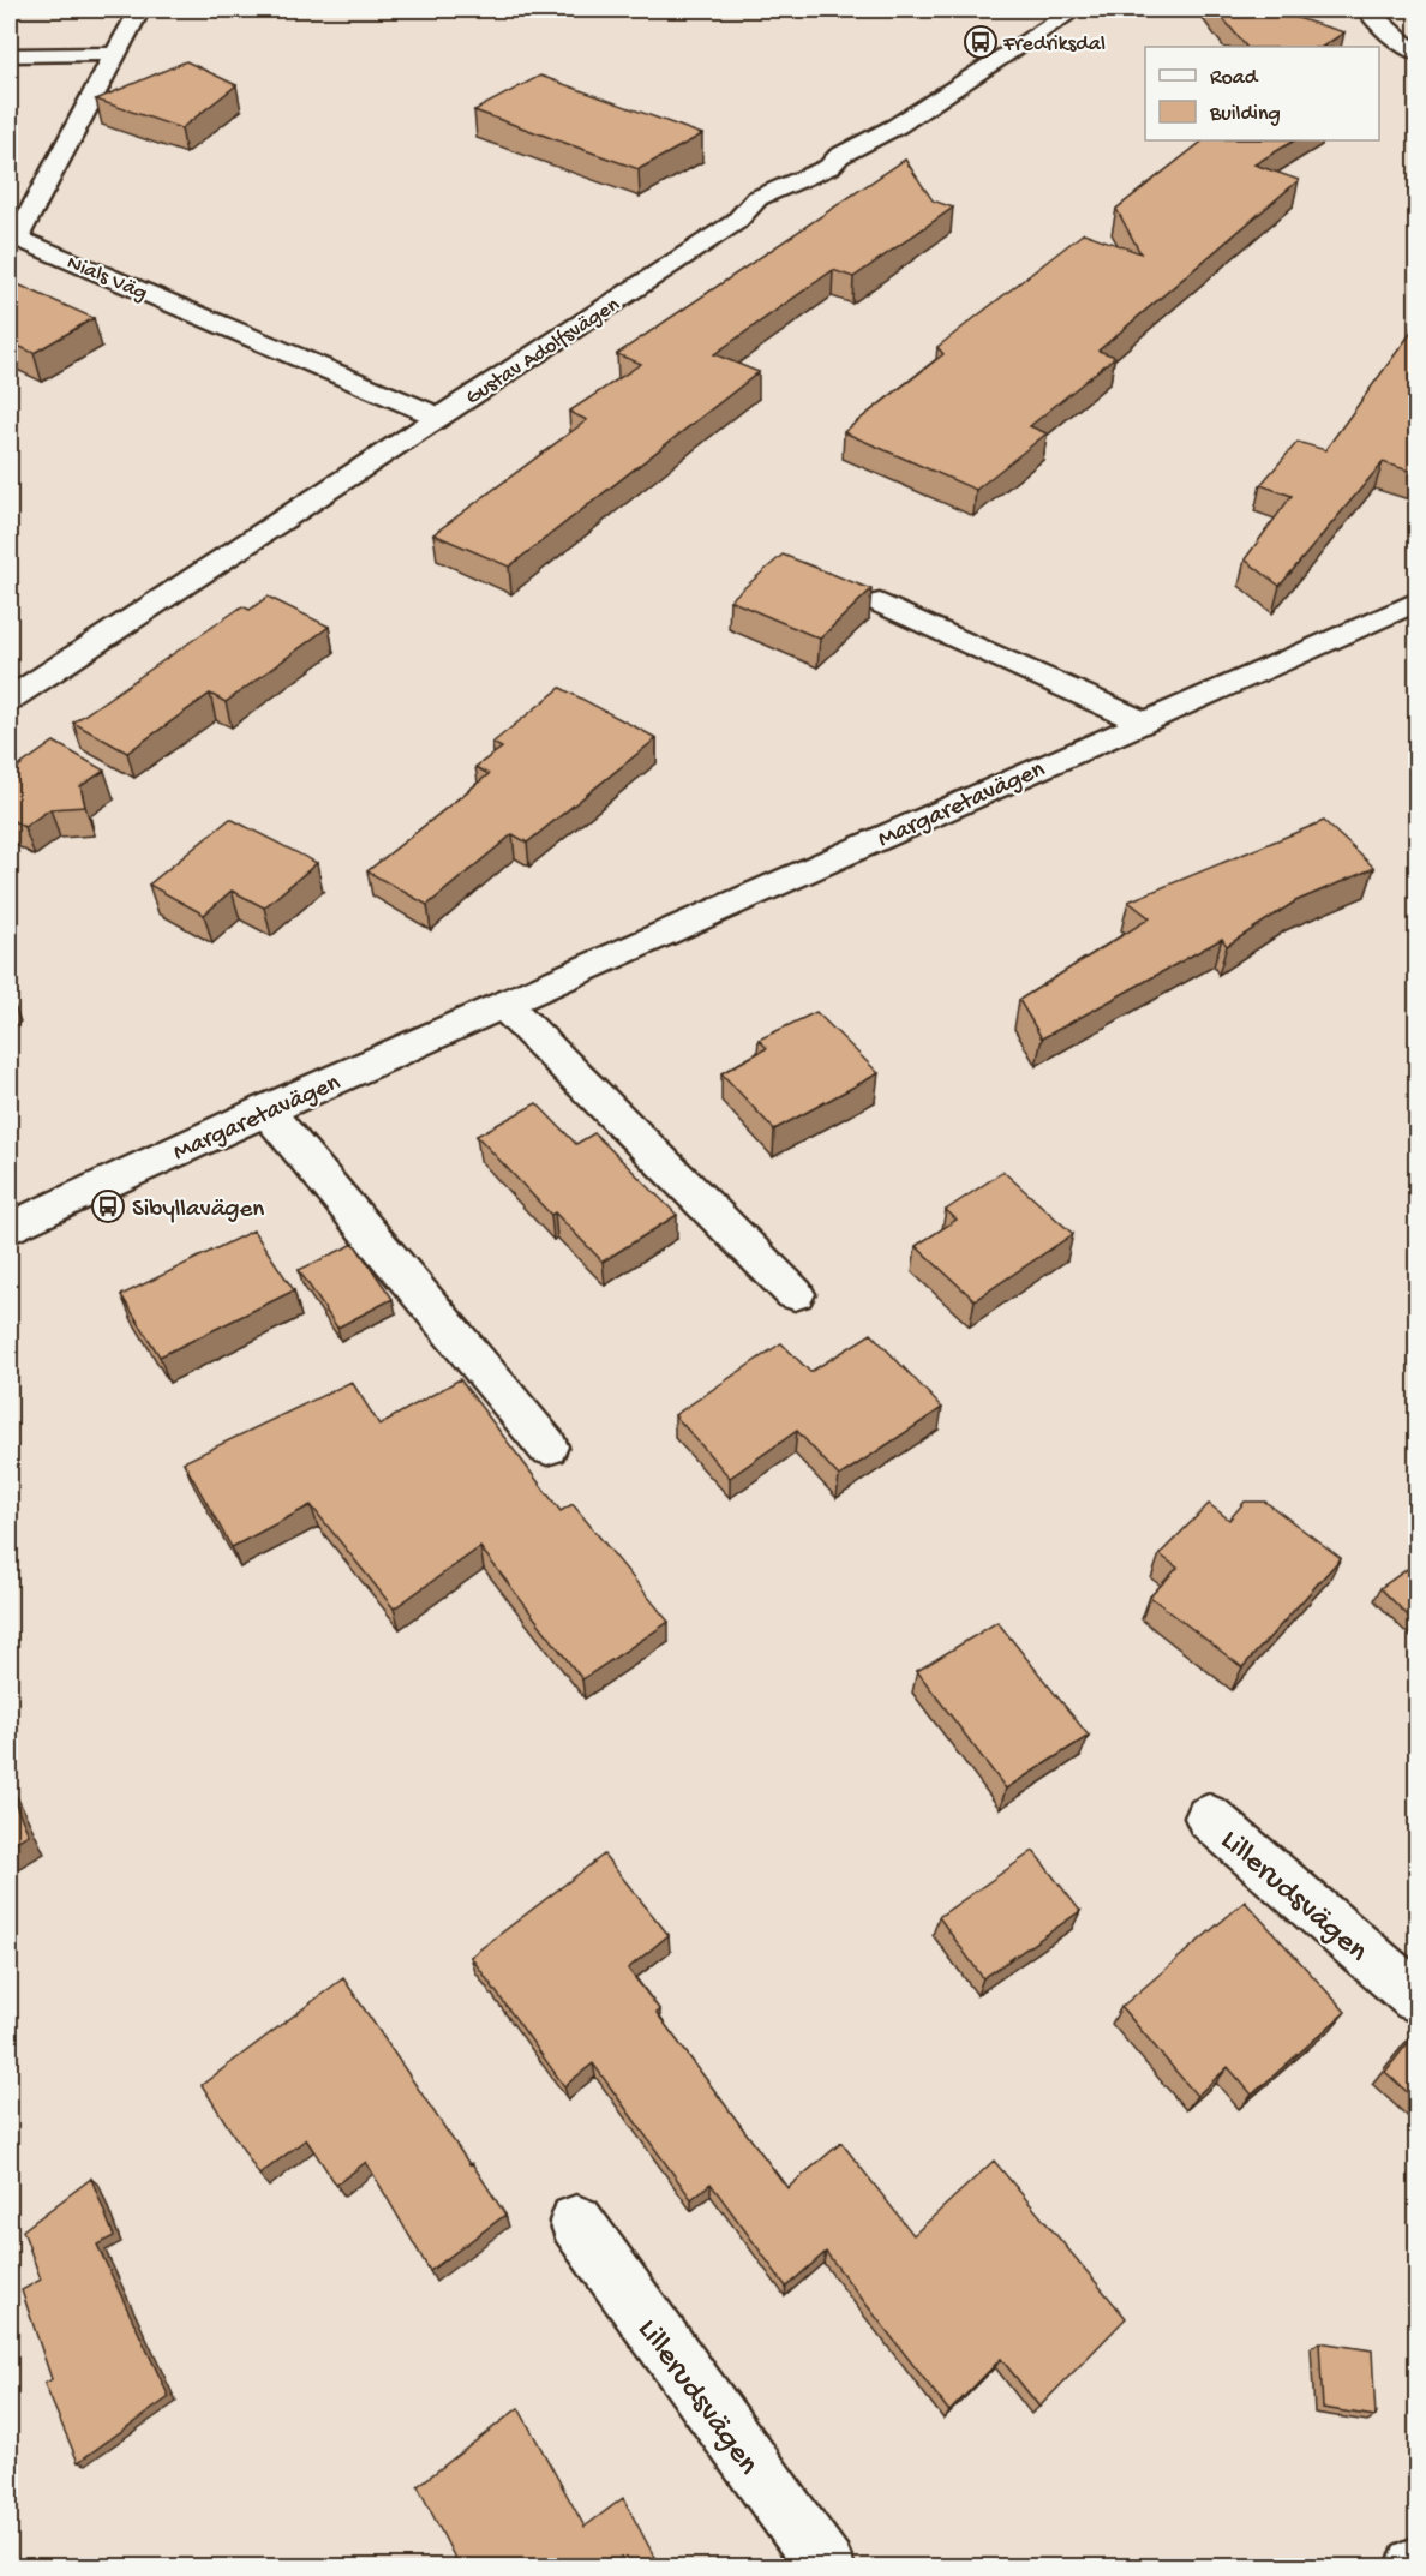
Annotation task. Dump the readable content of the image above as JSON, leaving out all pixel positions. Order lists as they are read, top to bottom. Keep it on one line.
{"streets":{"street":["Nials Väg","Gustav Adolfsvägen","Margaretavägen","Lillerudsvägen"]},"crossings":[["Nials Väg","Gustav Adolfsvägen"]],"places":{"bus stop":["Fredriksdal","Sibyllavägen"]},"legend":["Road","Building"]}
